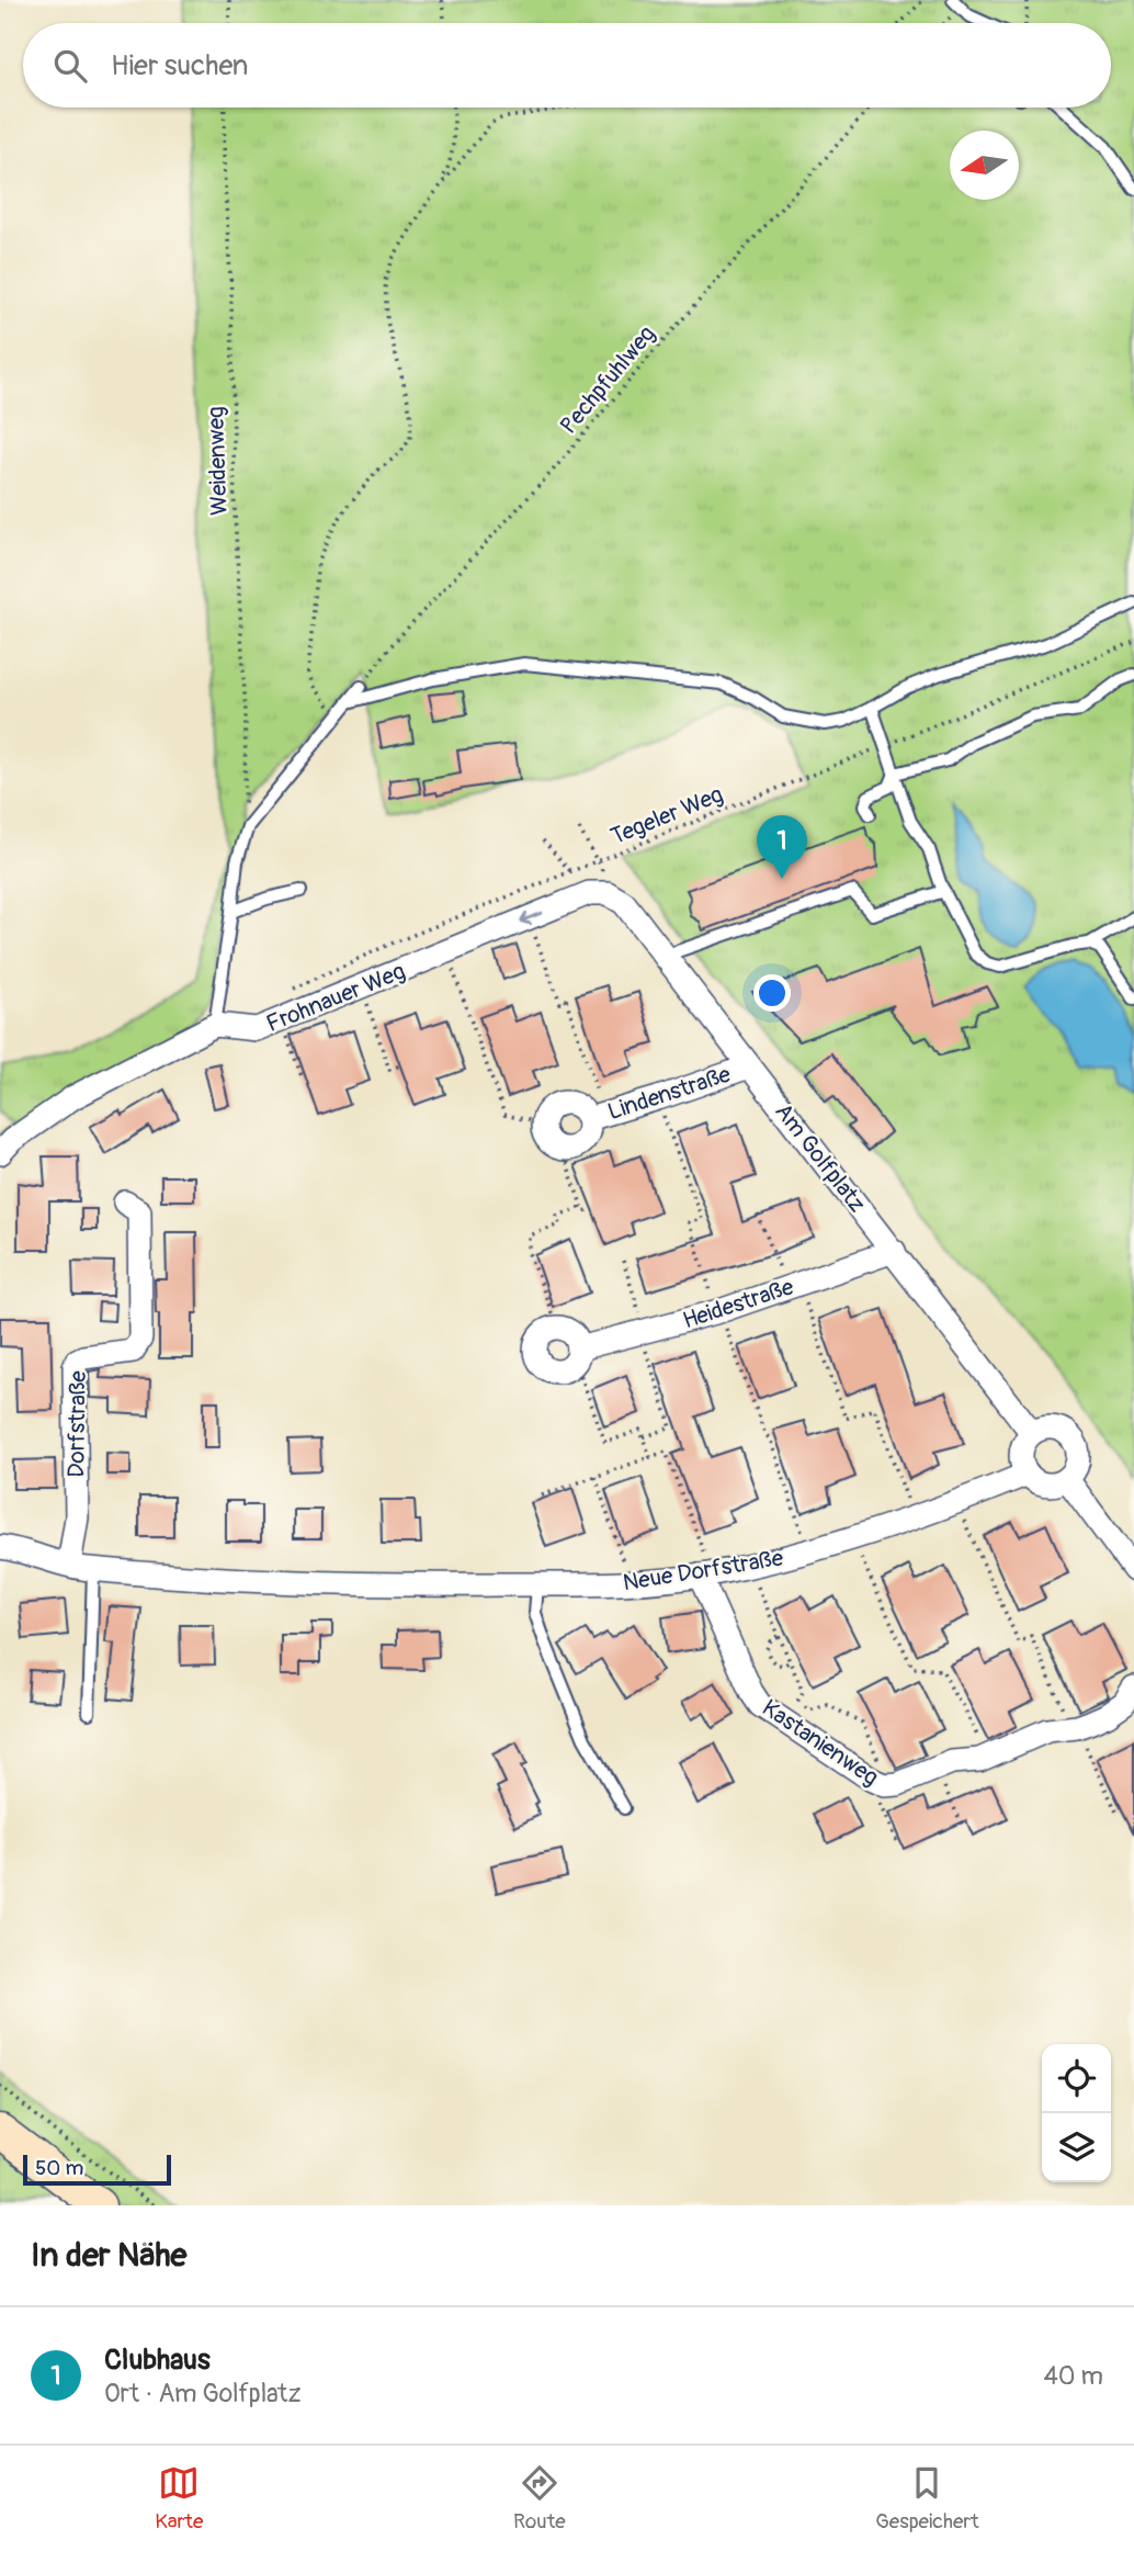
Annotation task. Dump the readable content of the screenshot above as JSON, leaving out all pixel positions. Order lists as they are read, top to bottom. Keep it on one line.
{"streets":{"street":["Frohnauer Weg","Lindenstraße","Am Golfplatz","Heidestraße","Dorfstraße","Neue Dorfstraße","Kastanienweg"],"path":["Pechpfuhlweg","Weidenweg","Tegeler Weg"]},"crossings":[["Frohnauer Weg","Am Golfplatz"],["Lindenstraße","Am Golfplatz"],["Am Golfplatz","Heidestraße"],["Am Golfplatz","Neue Dorfstraße"],["Neue Dorfstraße","Kastanienweg"]],"scale_bar":"50 m","north":"left","page":{"search":"Hier suchen","pins":"1","scale":"50 m","heading":"In der Nähe","list":[{"mark":"1","name":"Clubhaus","note":"Ort · Am Golfplatz","value":"40 m"}],"nav":["Karte","Route","Gespeichert"]}}
